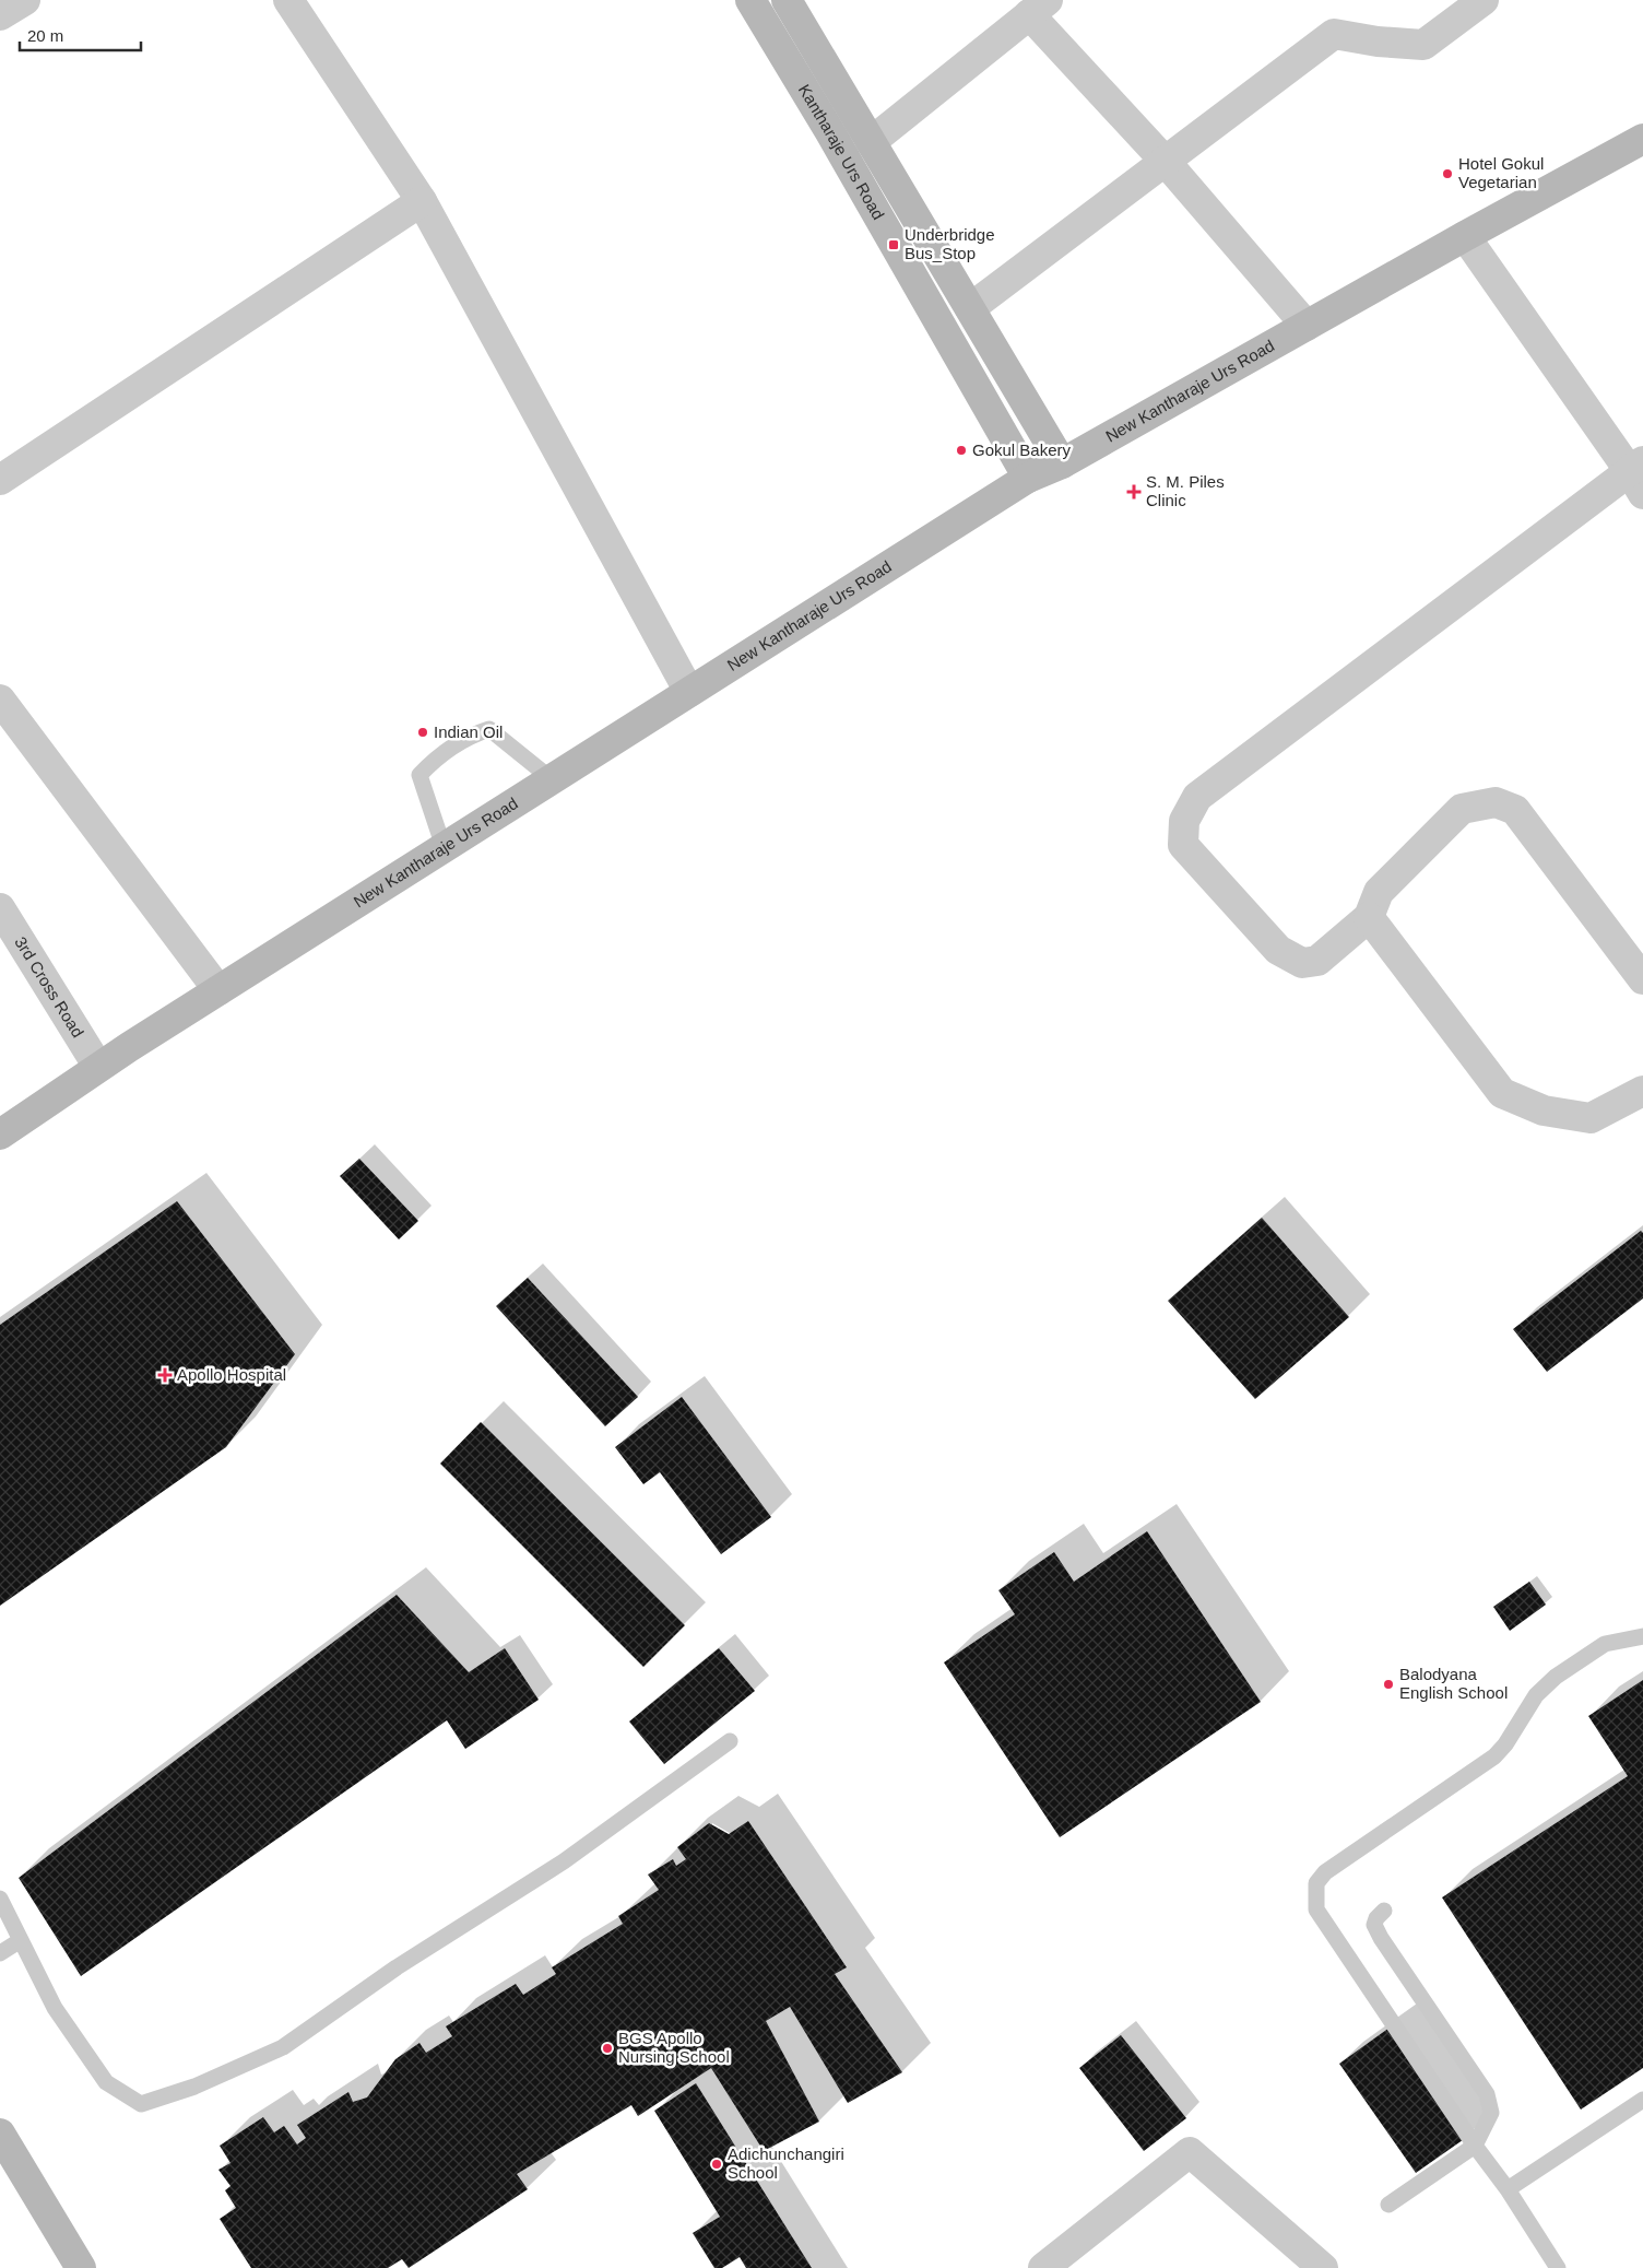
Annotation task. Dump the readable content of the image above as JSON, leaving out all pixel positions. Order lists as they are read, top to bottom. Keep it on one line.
{"streets":{"main road":["Kantharaje Urs Road","New Kantharaje Urs Road"],"street":["3rd Cross Road"]},"crossings":[["Kantharaje Urs Road","New Kantharaje Urs Road"],["New Kantharaje Urs Road","3rd Cross Road"]],"places":{"other":["Hotel Gokul Vegetarian","Gokul Bakery","Indian Oil","Balodyana English School","BGS Apollo Nursing School","Adichunchangiri School"],"transit":["Underbridge Bus_Stop"],"health":["S. M. Piles Clinic","Apollo Hospital"]},"scale_bar":"20 m"}
